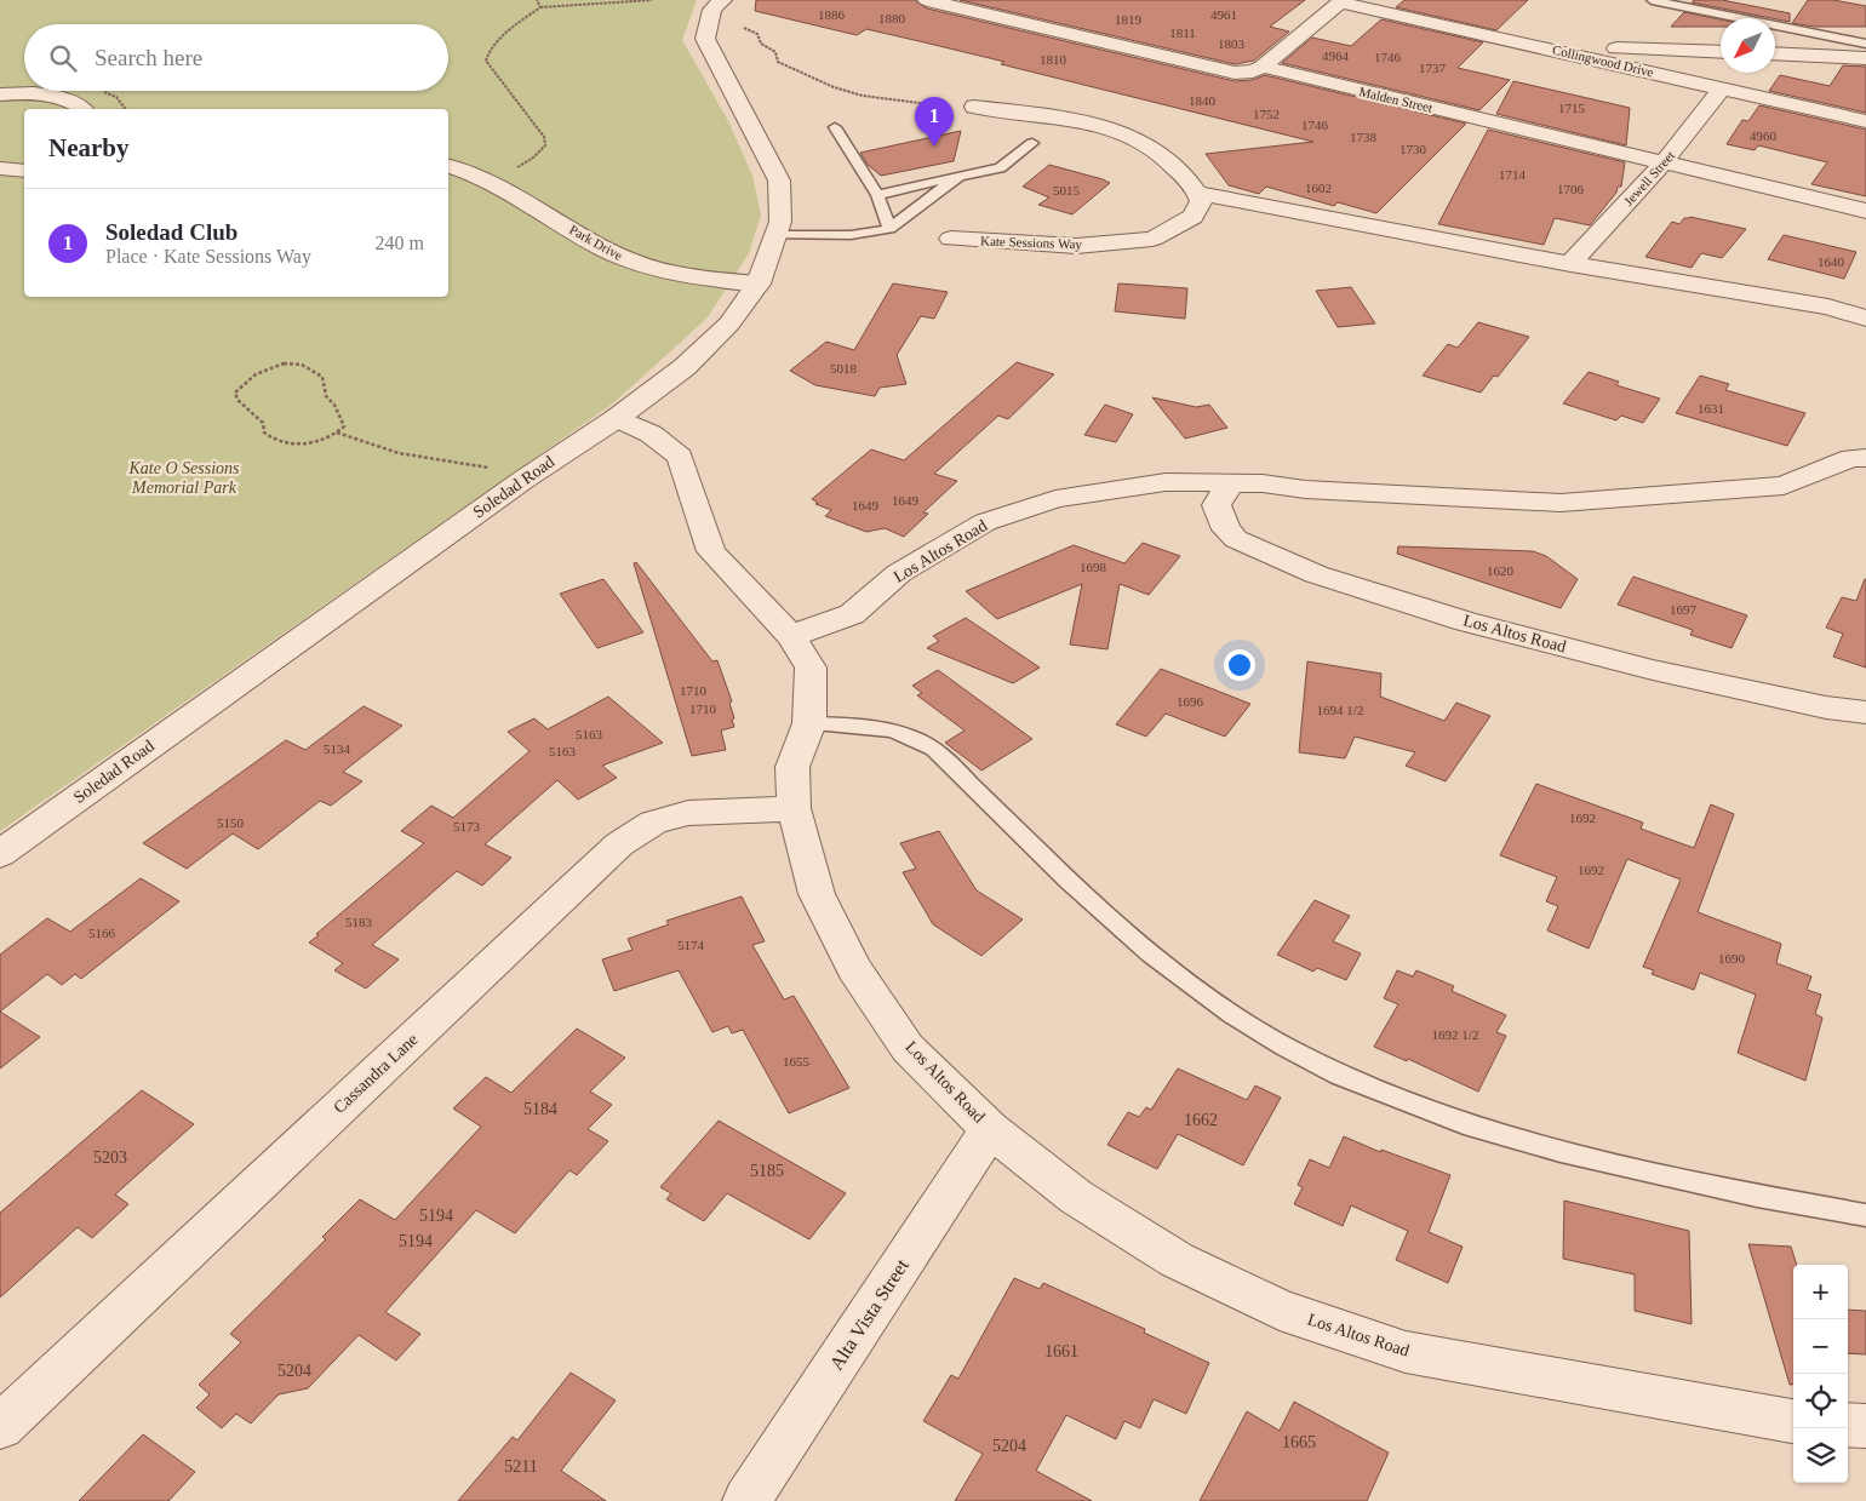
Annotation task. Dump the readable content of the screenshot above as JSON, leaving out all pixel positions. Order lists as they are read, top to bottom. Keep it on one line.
{"streets":{"street":["Collingwood Drive","Malden Street","Jewell Street","Park Drive","Kate Sessions Way","Soledad Road","Los Altos Road","Cassandra Lane","Alta Vista Street"]},"crossings":[["Collingwood Drive","Jewell Street"],["Malden Street","Jewell Street"],["Park Drive","Soledad Road"],["Los Altos Road","Cassandra Lane"],["Los Altos Road","Alta Vista Street"]],"parks":["Kate O Sessions Memorial Park"],"house_numbers":["1886","4961","1880","1819","1811","1803","4964","1746","1810","1737","1840","1715","1752","1746","4960","1738","1730","1714","1602","1706","5015","1640","5018","1631","1649","1649","1698","1620","1697","1710","1696","1710","1694 1/2","5163","5134","5163","1692","5150","5173","1692","5183","5166","5174","1690","1692 1/2","1655","5184","1662","5203","5185","5194","5194","1661","5204","1665","5204","5211"],"north":"bottom left","page":{"search":"Search here","pins":"1","heading":"Nearby","list":[{"mark":"1","name":"Soledad Club","note":"Place · Kate Sessions Way","value":"240 m"}],"map_buttons":["+","−"]}}
